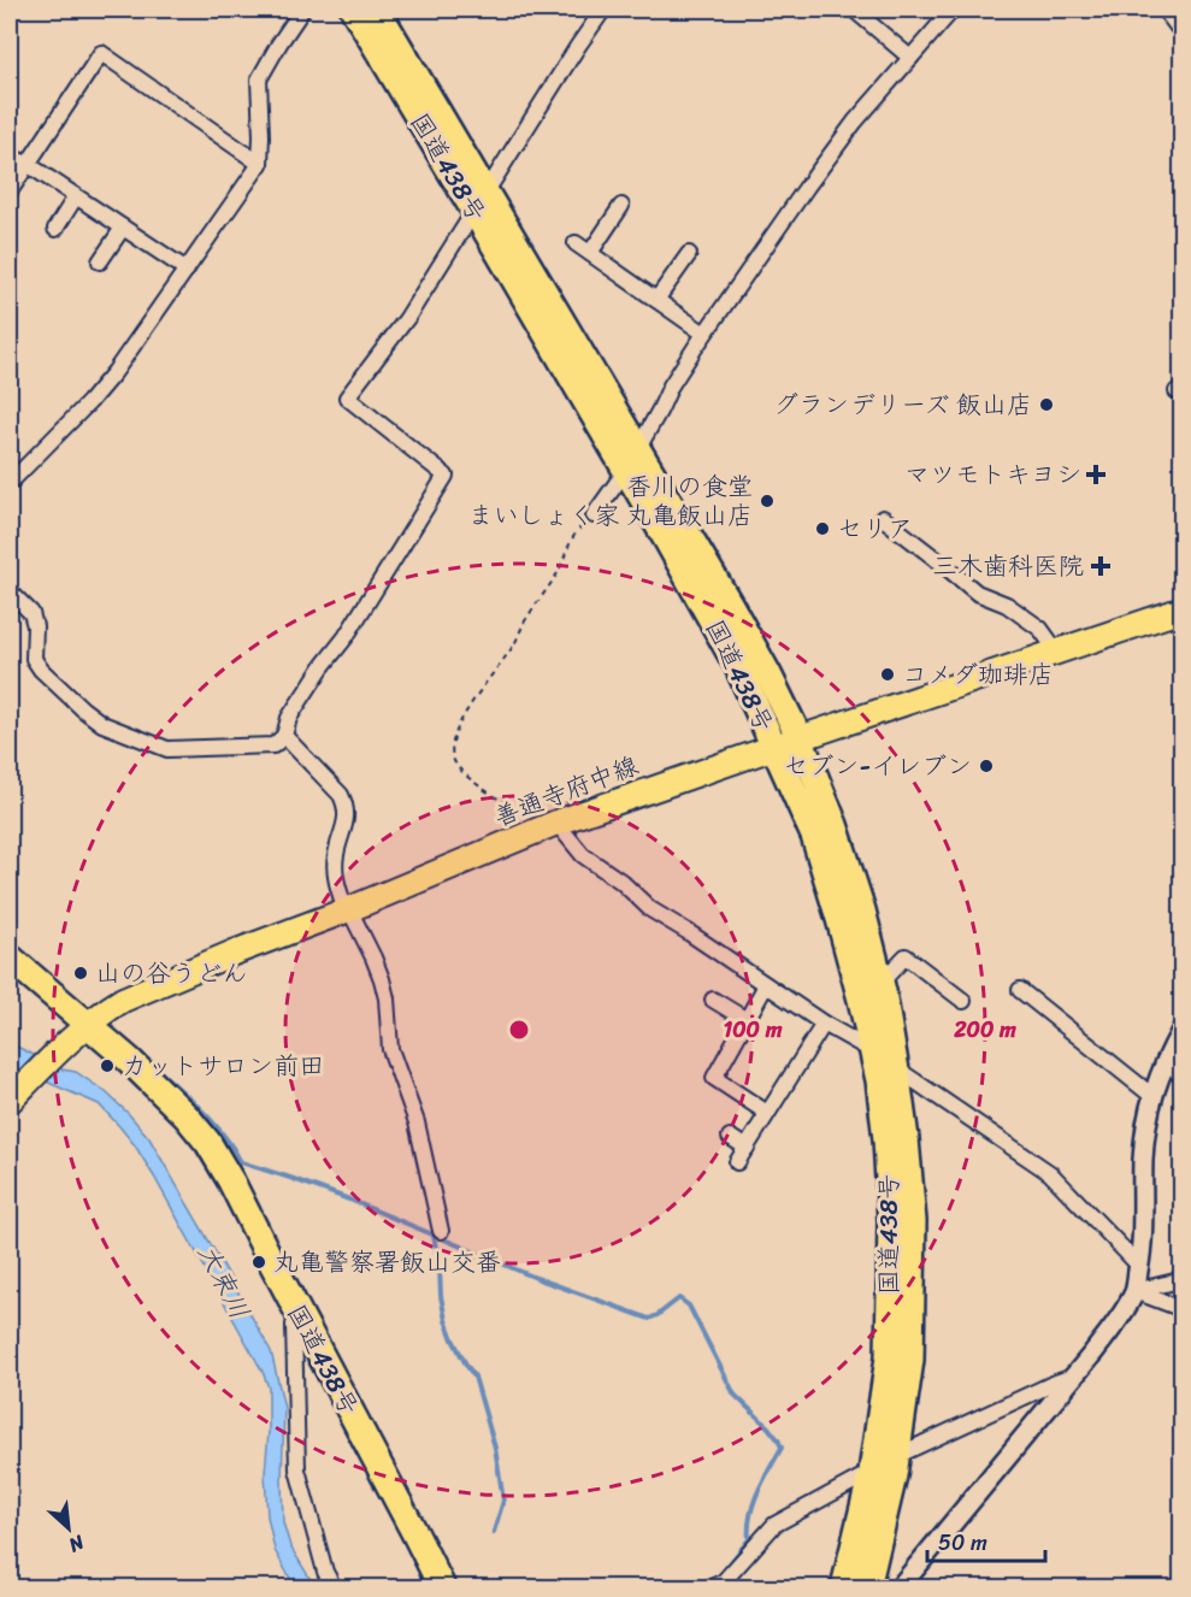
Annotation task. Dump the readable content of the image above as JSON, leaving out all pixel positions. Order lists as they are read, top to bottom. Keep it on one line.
{"streets":{"highway":["国道438号"],"main road":["善通寺府中線"]},"crossings":[["国道438号","善通寺府中線"]],"water":["大束川"],"places":{"other":["グランデリーズ 飯山店","香川の食堂 まいしょく家 丸亀飯山店","セリア","コメダ珈琲店","セブン-イレブン","山の谷うどん","カットサロン前田","丸亀警察署飯山交番"],"health":["マツモトキヨシ","三木歯科医院"]},"scale_bar":"50 m","north":"bottom right","rings":["100 m","200 m"]}
